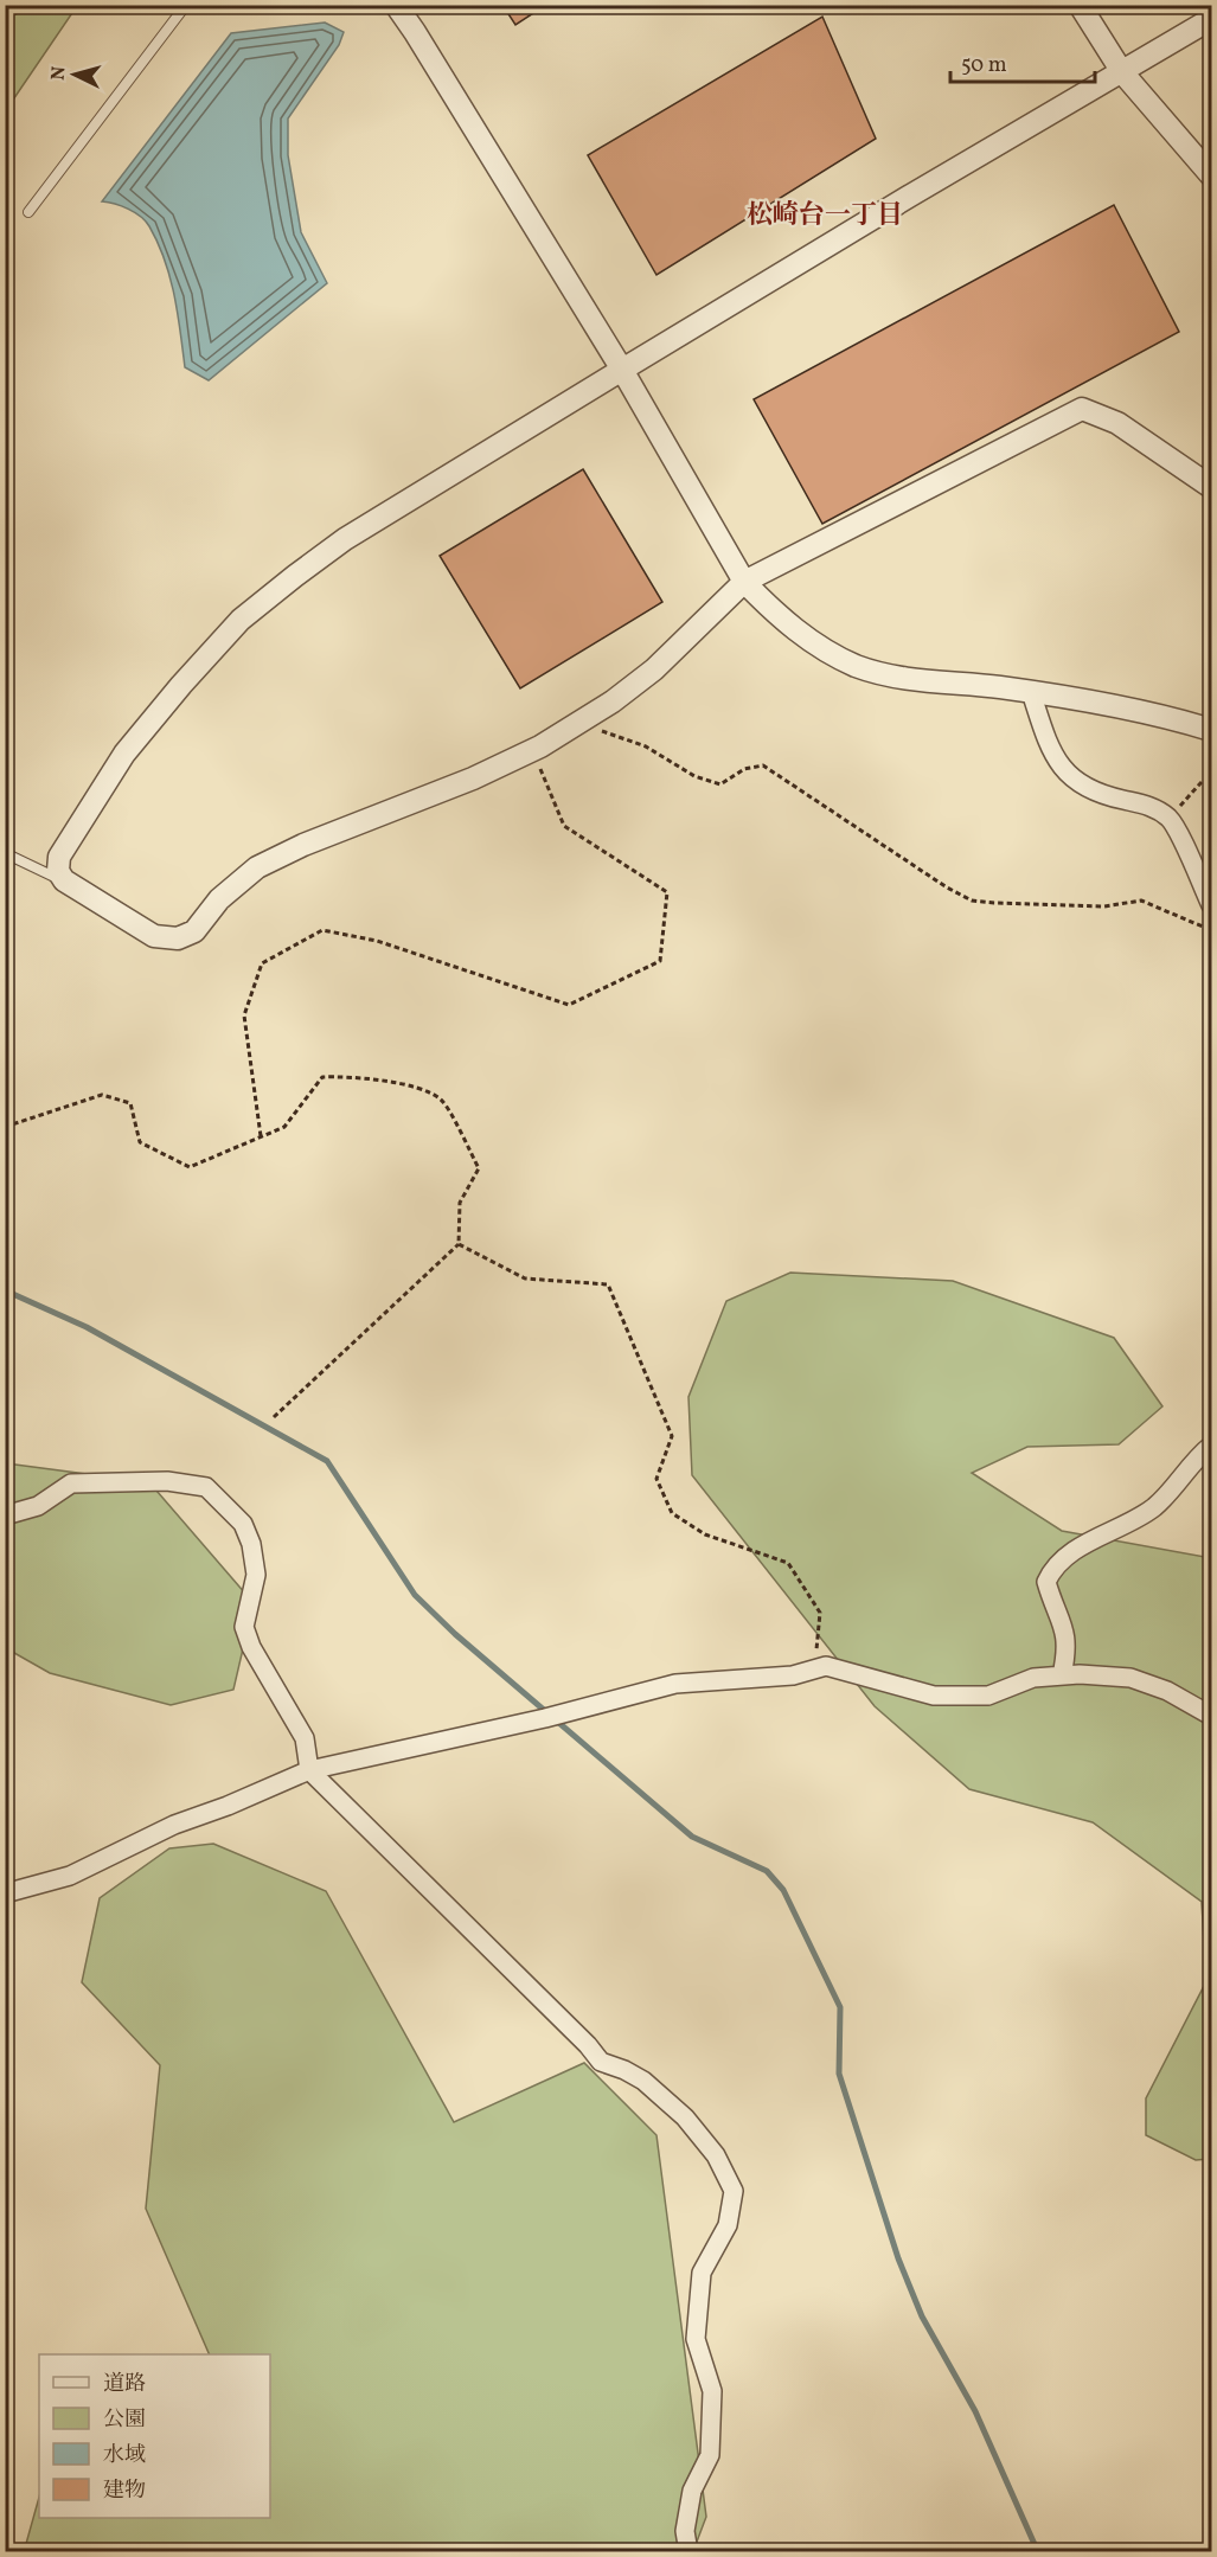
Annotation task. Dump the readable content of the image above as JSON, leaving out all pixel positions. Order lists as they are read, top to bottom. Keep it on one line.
{"districts":["松崎台一丁目"],"legend":["道路","公園","水域","建物"],"scale_bar":"50 m","north":"left"}
